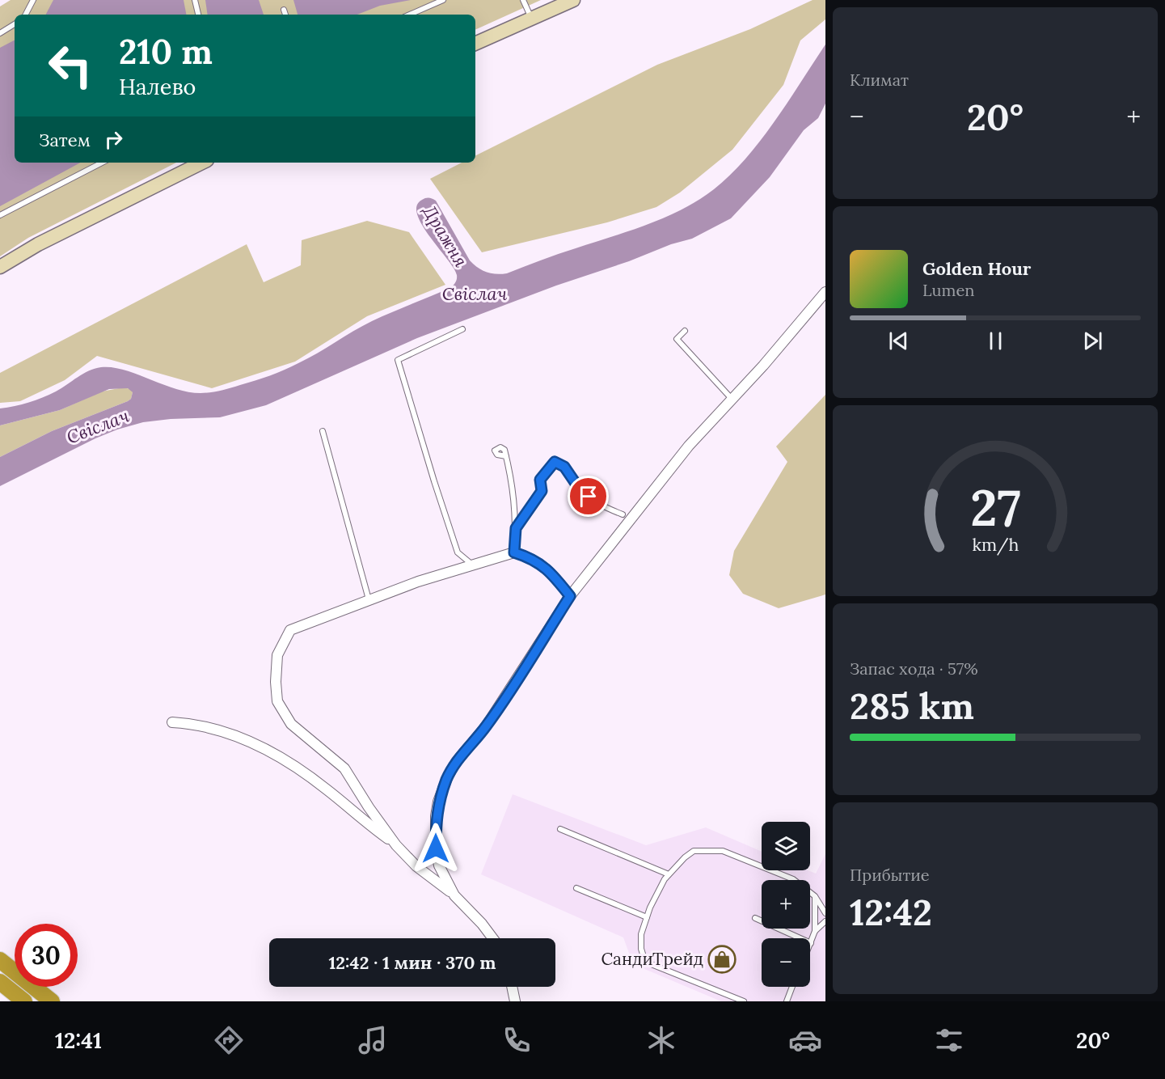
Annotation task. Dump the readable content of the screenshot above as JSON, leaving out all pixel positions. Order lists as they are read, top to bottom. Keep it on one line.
{"water":["Дражня","Свіслач"],"places":{"shop":["СандиТрейд"]},"page":{"tile":["Климат",["Запас хода · 57%","285 km"],["Прибытие","12:42"]],"turn":["210 m","Налево"],"heat":["−","20°","+"],"then":"Затем","song":["Golden Hour","Lumen"],"map_buttons":["+","−"],"limit":"30","trip":"12:42 · 1 мин · 370 m","tabs":["12:41","20°"],"gauge":["27","km/h"]}}
